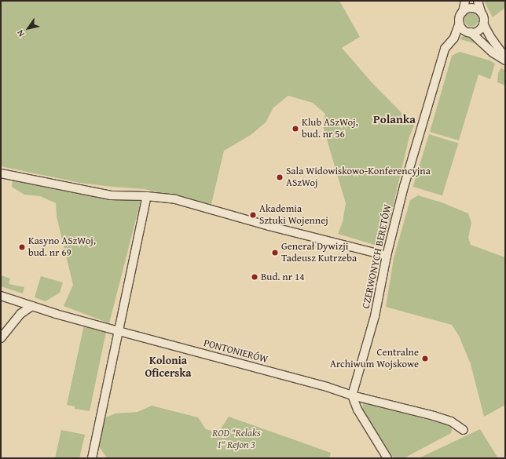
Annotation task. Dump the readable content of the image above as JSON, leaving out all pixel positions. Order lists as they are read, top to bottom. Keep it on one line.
{"streets":{"street":["CZERWONYCH BERETÓW","PONTONIERÓW"]},"crossings":[["CZERWONYCH BERETÓW","PONTONIERÓW"]],"districts":["Polanka","Kolonia Oficerska"],"parks":["ROD \"Relaks I\" Rejon 3"],"places":["Klub ASzWoj, bud. nr 56","Sala Widowiskowo-Konferencyjna ASzWoj","Akademia Sztuki Wojennej","Kasyno ASzWoj, bud. nr 69","Generał Dywizji Tadeusz Kutrzeba","Bud. nr 14","Centralne Archiwum Wojskowe"],"north":"bottom left"}
